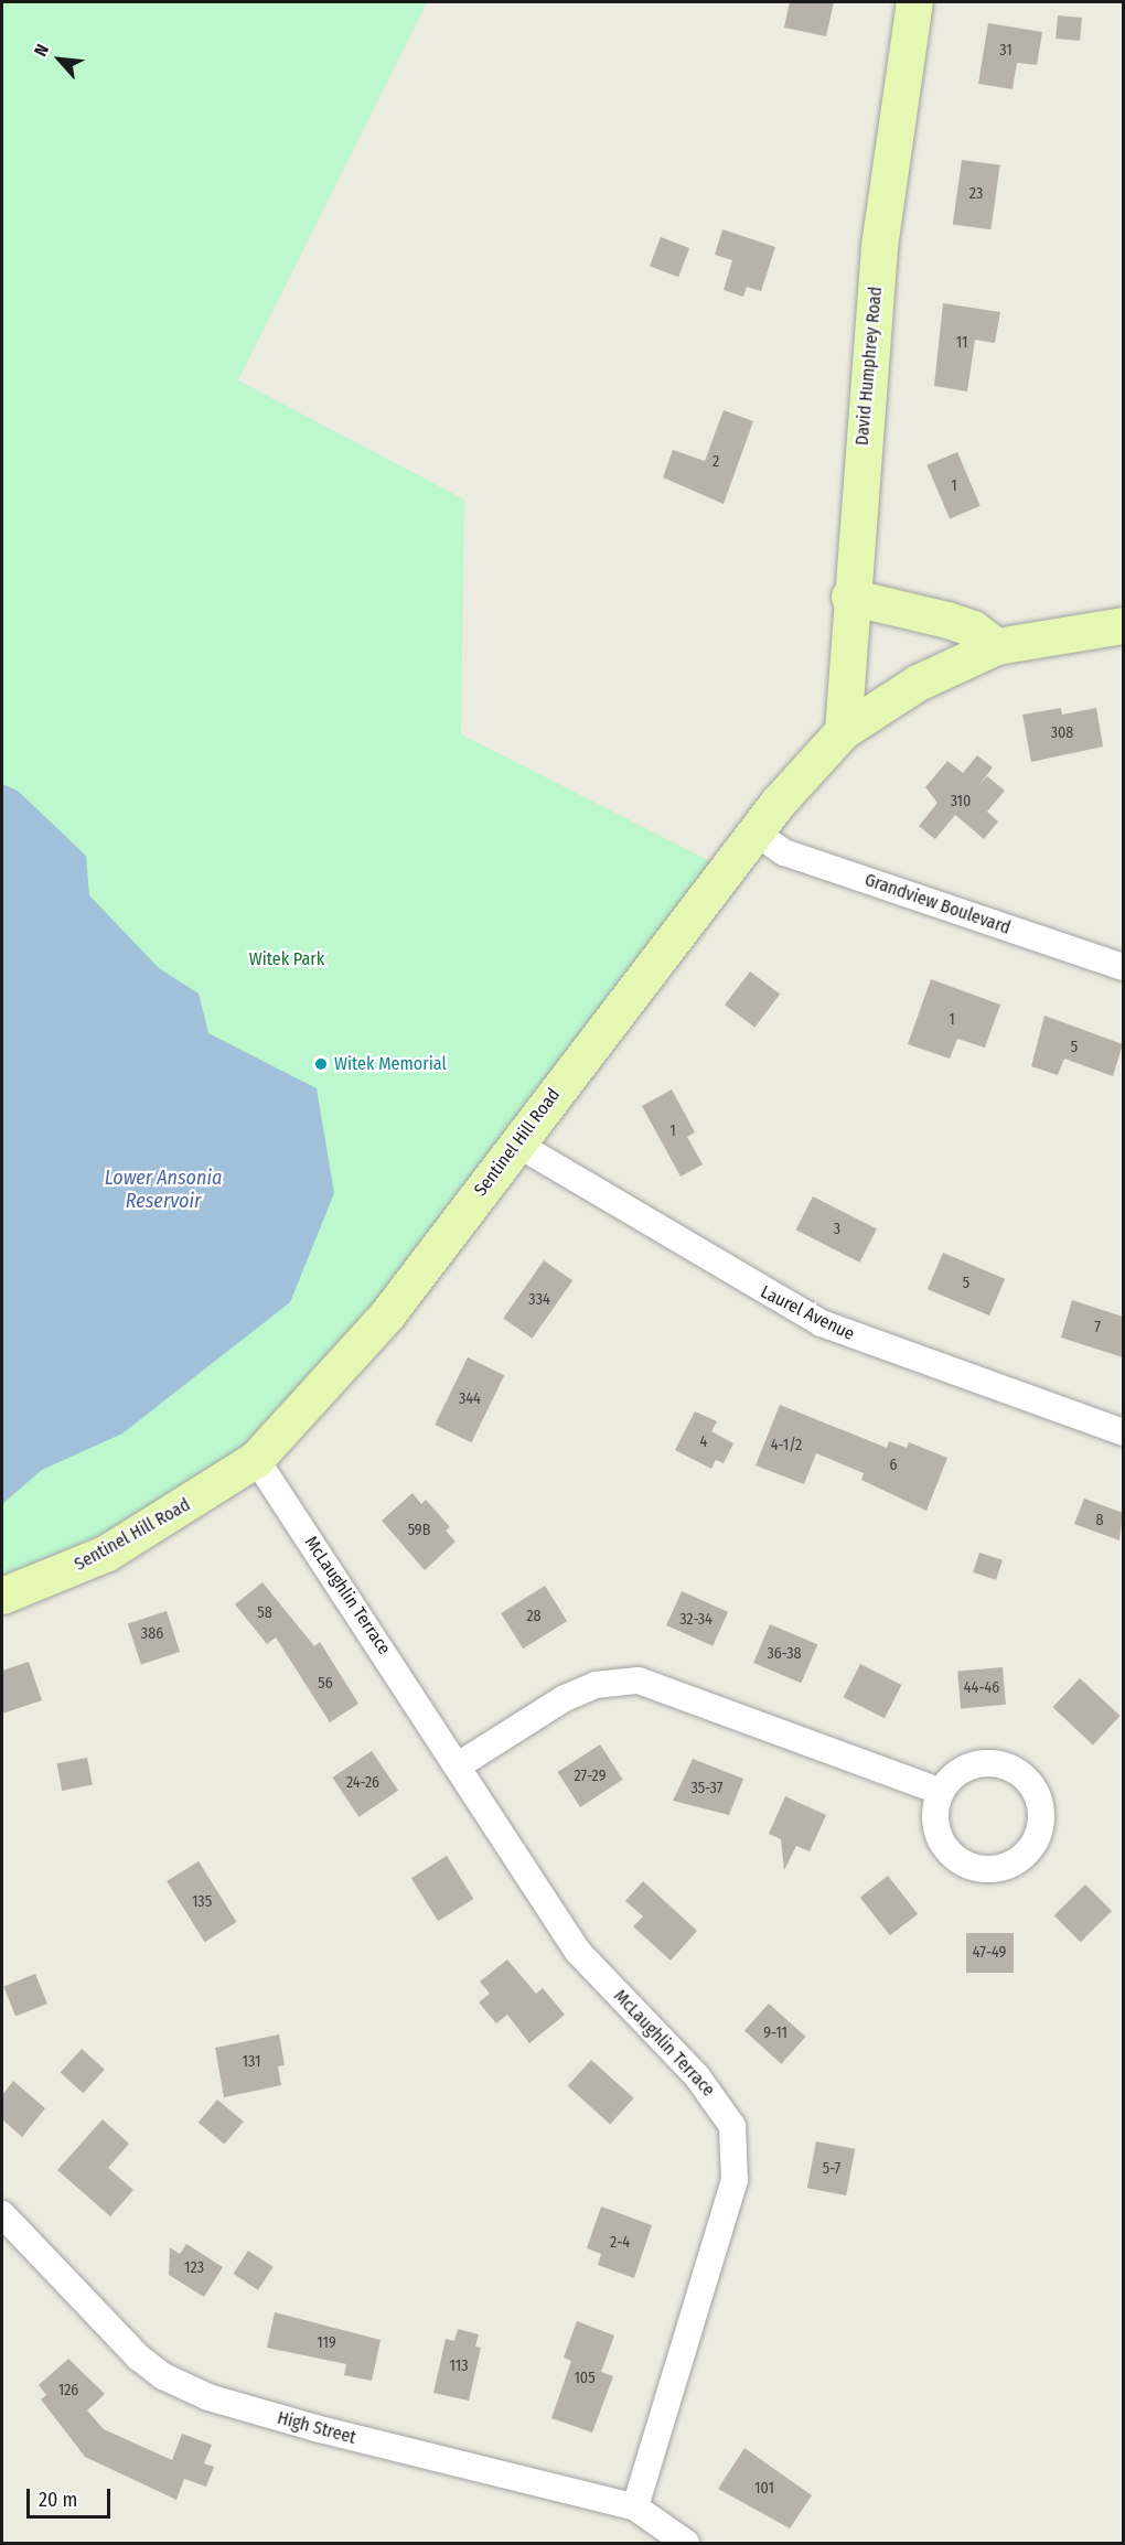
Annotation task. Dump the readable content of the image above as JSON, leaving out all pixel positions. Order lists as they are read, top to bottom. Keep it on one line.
{"streets":{"main road":["David Humphrey Road","Sentinel Hill Road"],"street":["Grandview Boulevard","Laurel Avenue","McLaughlin Terrace","High Street"]},"crossings":[["David Humphrey Road","Sentinel Hill Road"],["Grandview Boulevard","Sentinel Hill Road"],["Sentinel Hill Road","Laurel Avenue"],["Sentinel Hill Road","McLaughlin Terrace"],["McLaughlin Terrace","High Street"]],"water":["Lower Ansonia Reservoir"],"parks":["Witek Park"],"places":["Witek Memorial"],"house_numbers":["31","23","11","2","1","308","310","1","5","1","3","5","334","7","344","4","4-1/2","6","8","59B","58","28","32-34","386","36-38","56","44-46","27-29","24-26","35-37","135","47-49","9-11","131","5-7","2-4","123","119","113","105","126","101"],"scale_bar":"20 m","north":"top left"}
